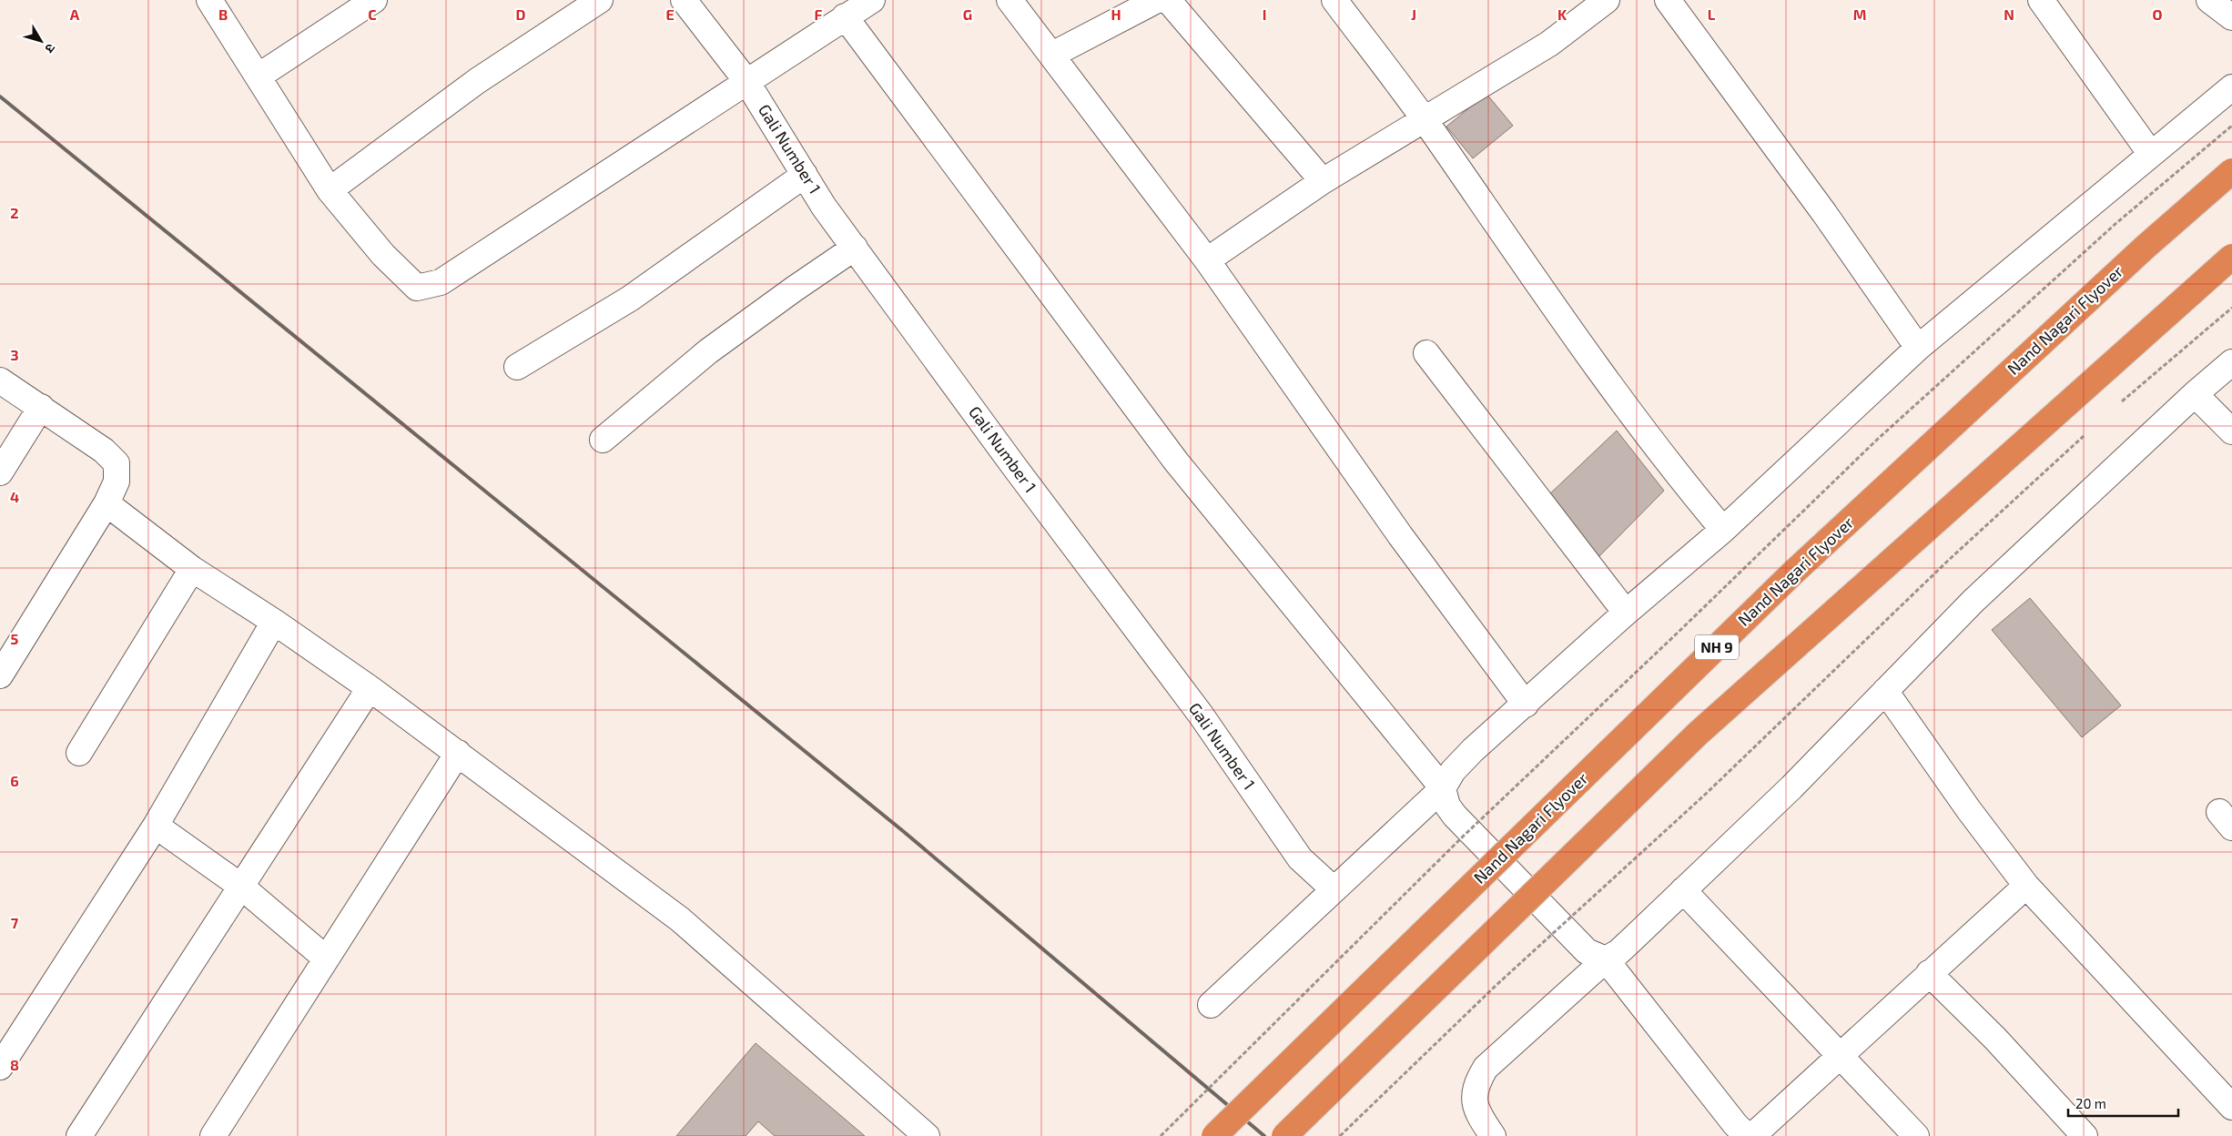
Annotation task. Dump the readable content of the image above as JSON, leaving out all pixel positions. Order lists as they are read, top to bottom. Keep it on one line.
{"streets":{"highway":["Nand Nagari Flyover","NH 9"],"street":["Gali Number 1"]},"scale_bar":"20 m","north":"bottom right","grid":{"columns":["A","B","C","D","E","F","G","H","I","J","K","L","M","N","O"],"rows":["2","3","4","5","6","7","8"]}}
